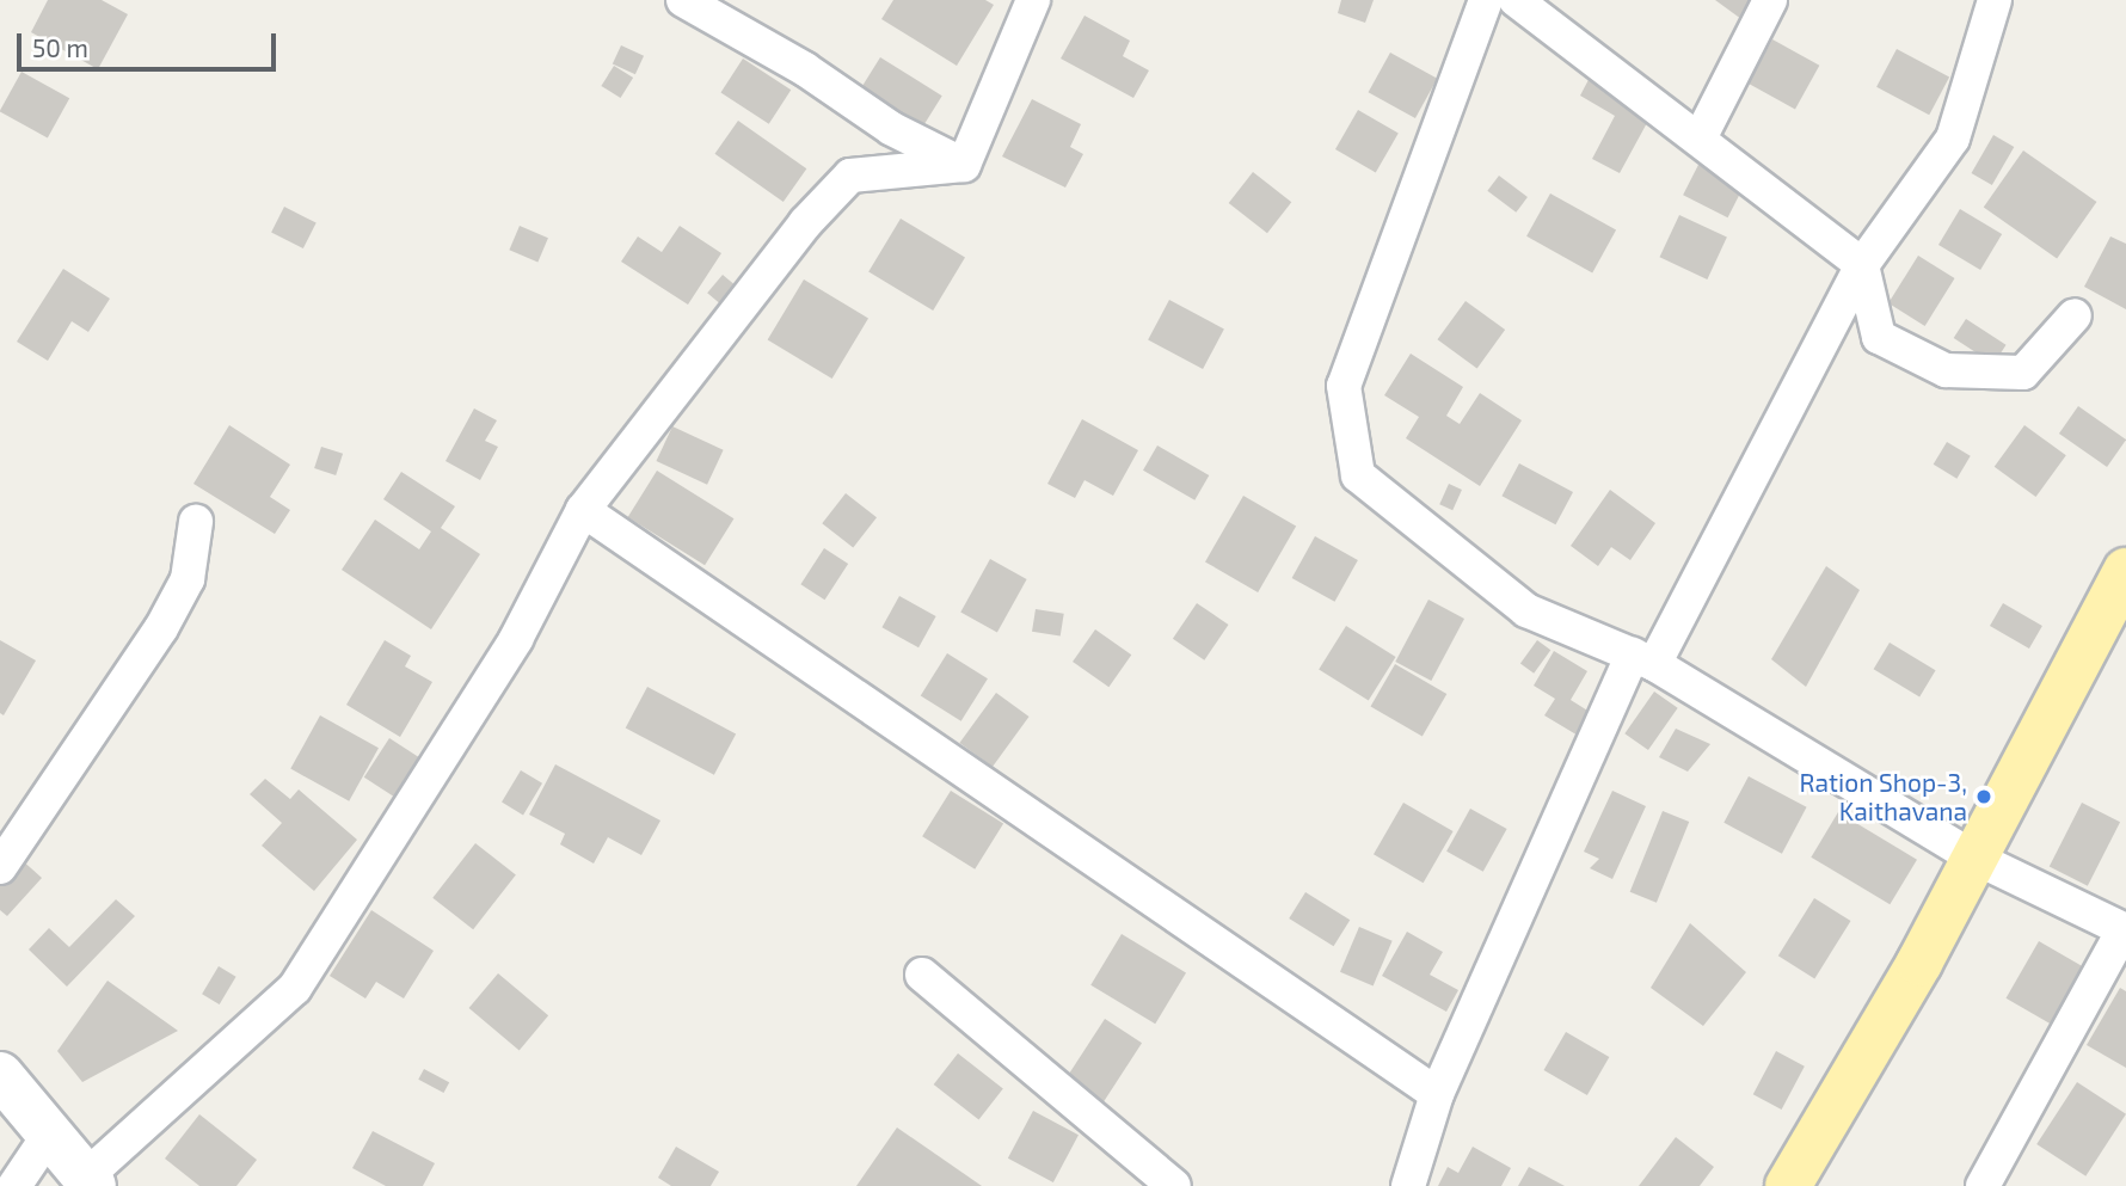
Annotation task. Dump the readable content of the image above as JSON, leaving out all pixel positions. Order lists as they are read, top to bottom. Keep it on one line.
{"places":["Ration Shop-3, Kaithavana"],"scale_bar":"50 m"}
